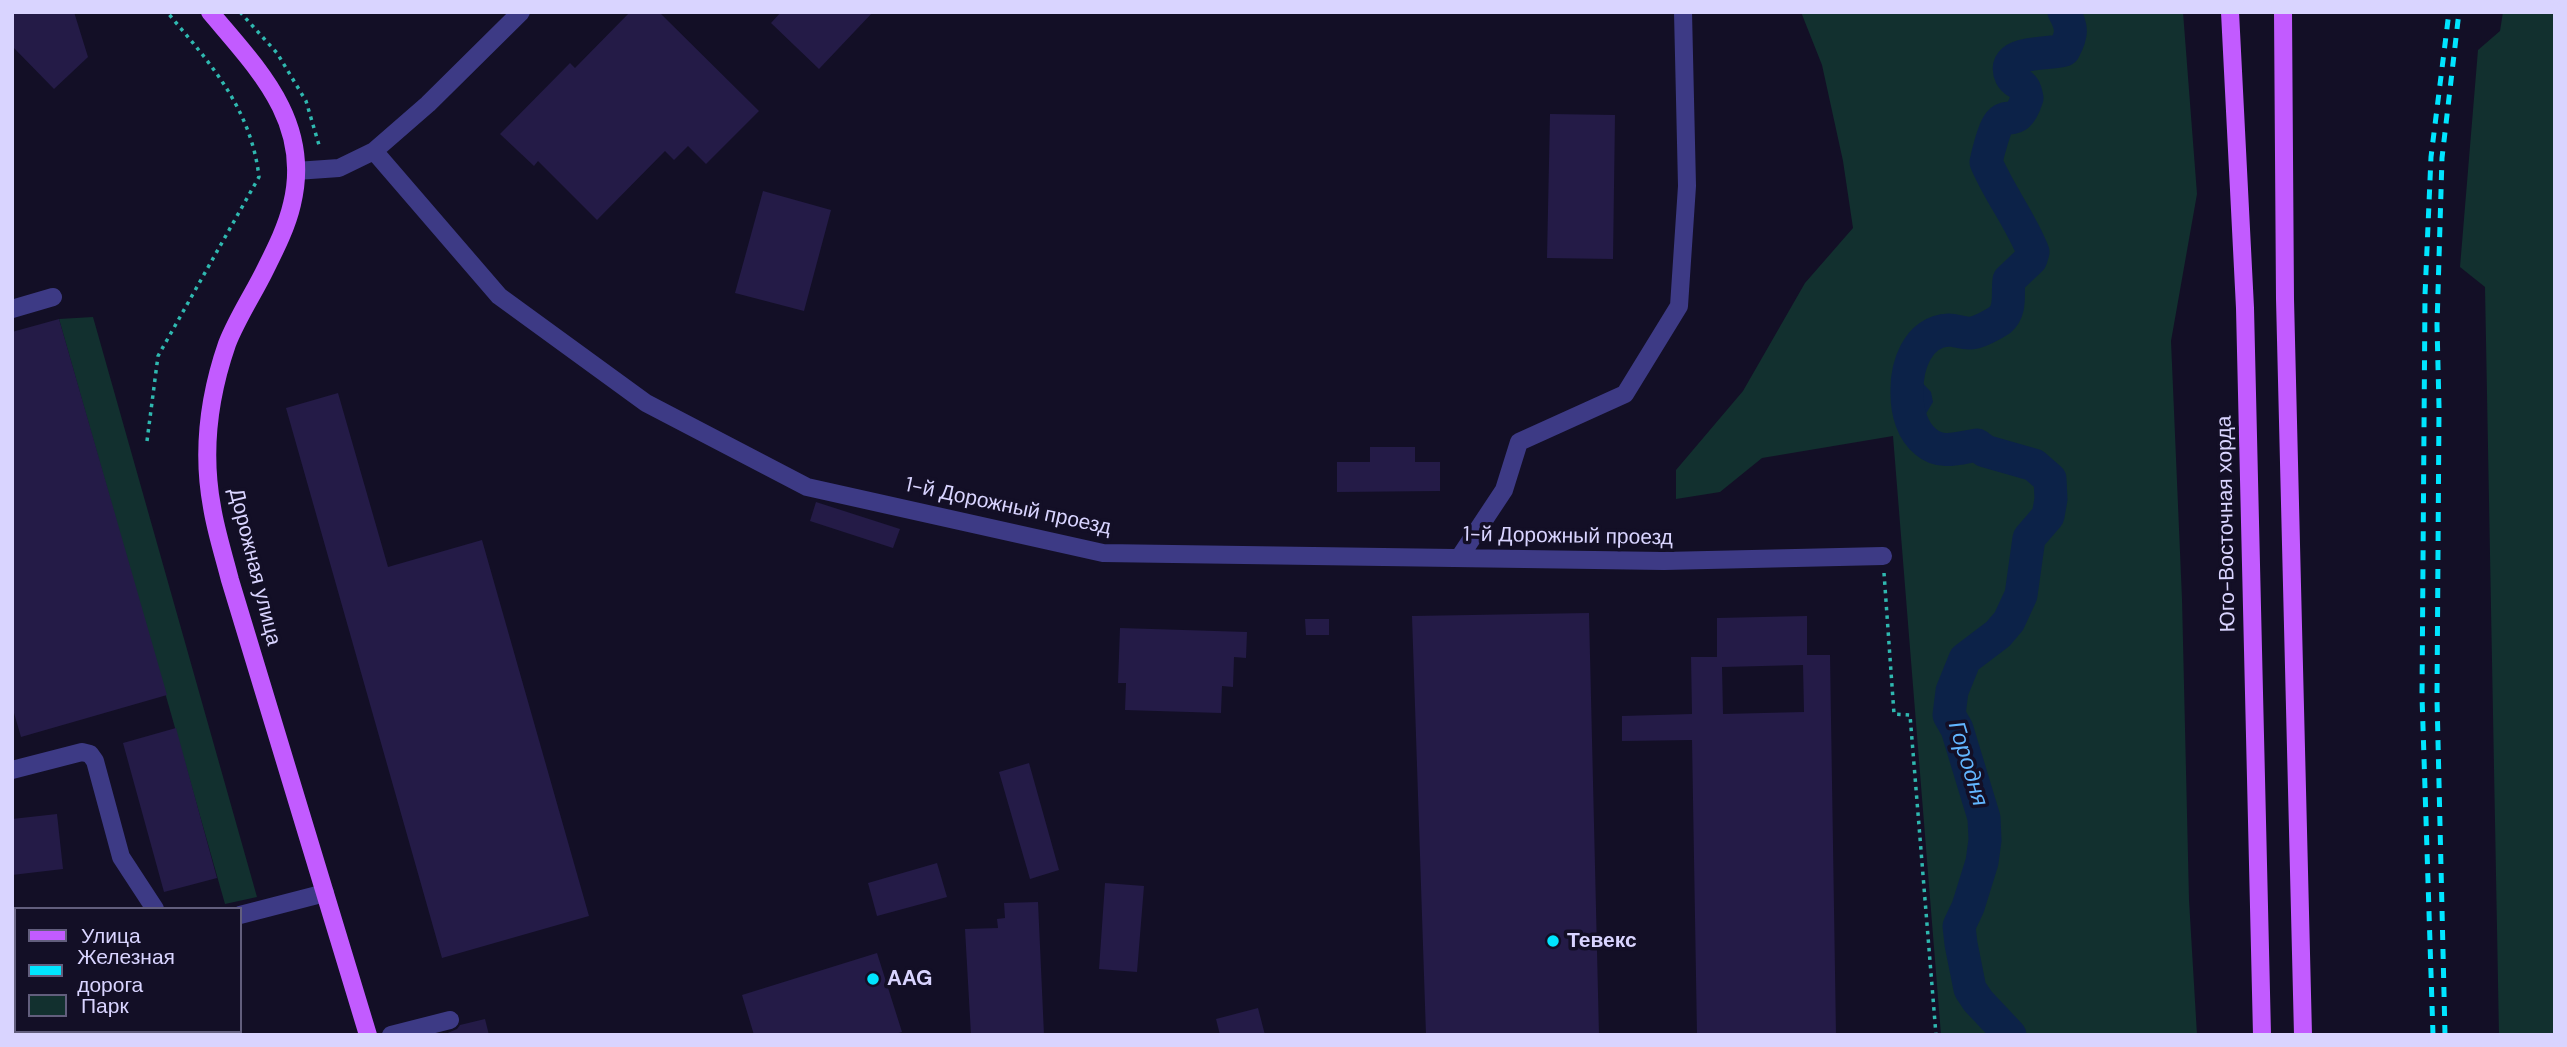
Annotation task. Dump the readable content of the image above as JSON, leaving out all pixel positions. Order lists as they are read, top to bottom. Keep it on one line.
{"streets":{"main road":["Юго-Восточная хорда","Дорожная улица"],"street":["1-й Дорожный проезд"]},"water":["Городня"],"places":["Тевекс","AAG"],"legend":["Улица","Железная дорога","Парк"]}
